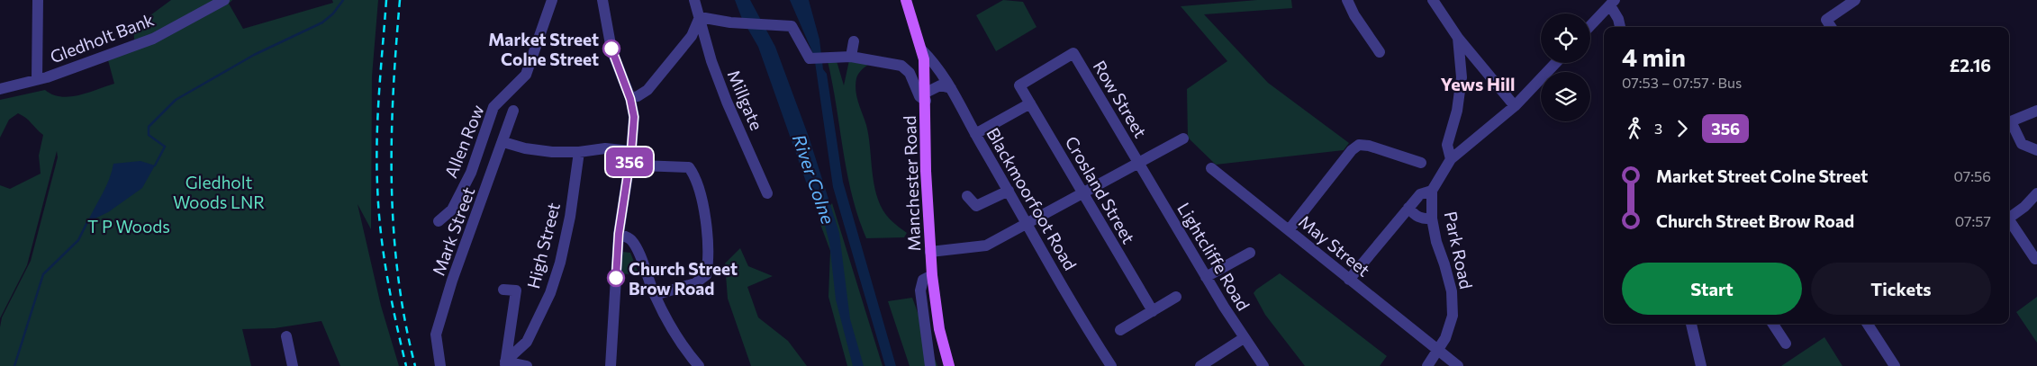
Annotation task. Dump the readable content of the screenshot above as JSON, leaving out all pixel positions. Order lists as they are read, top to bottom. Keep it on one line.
{"streets":{"main road":["Manchester Road"],"street":["Gledholt Bank","Row Street","Millgate","Allen Row","Crosland Street","Blackmoorfoot Road","Mark Street","High Street","May Street","Park Road","Lightcliffe Road"]},"crossings":[["Row Street","Crosland Street"],["Row Street","Lightcliffe Road"],["Manchester Road","Blackmoorfoot Road"],["May Street","Park Road"]],"districts":["Yews Hill"],"water":["River Colne"],"parks":["Gledholt Woods LNR","T P Woods"],"places":["Market Street Colne Street","Church Street Brow Road"],"lines":["bus line 356"],"page":{"on_map":"356","heading":["4 min","07:53 – 07:57 · Bus","£2.16"],"legs":["3","356"],"list":[{"name":"Market Street Colne Street","value":"07:56"},{"name":"Church Street Brow Road","value":"07:57"}],"buttons":["Start","Tickets"]}}
